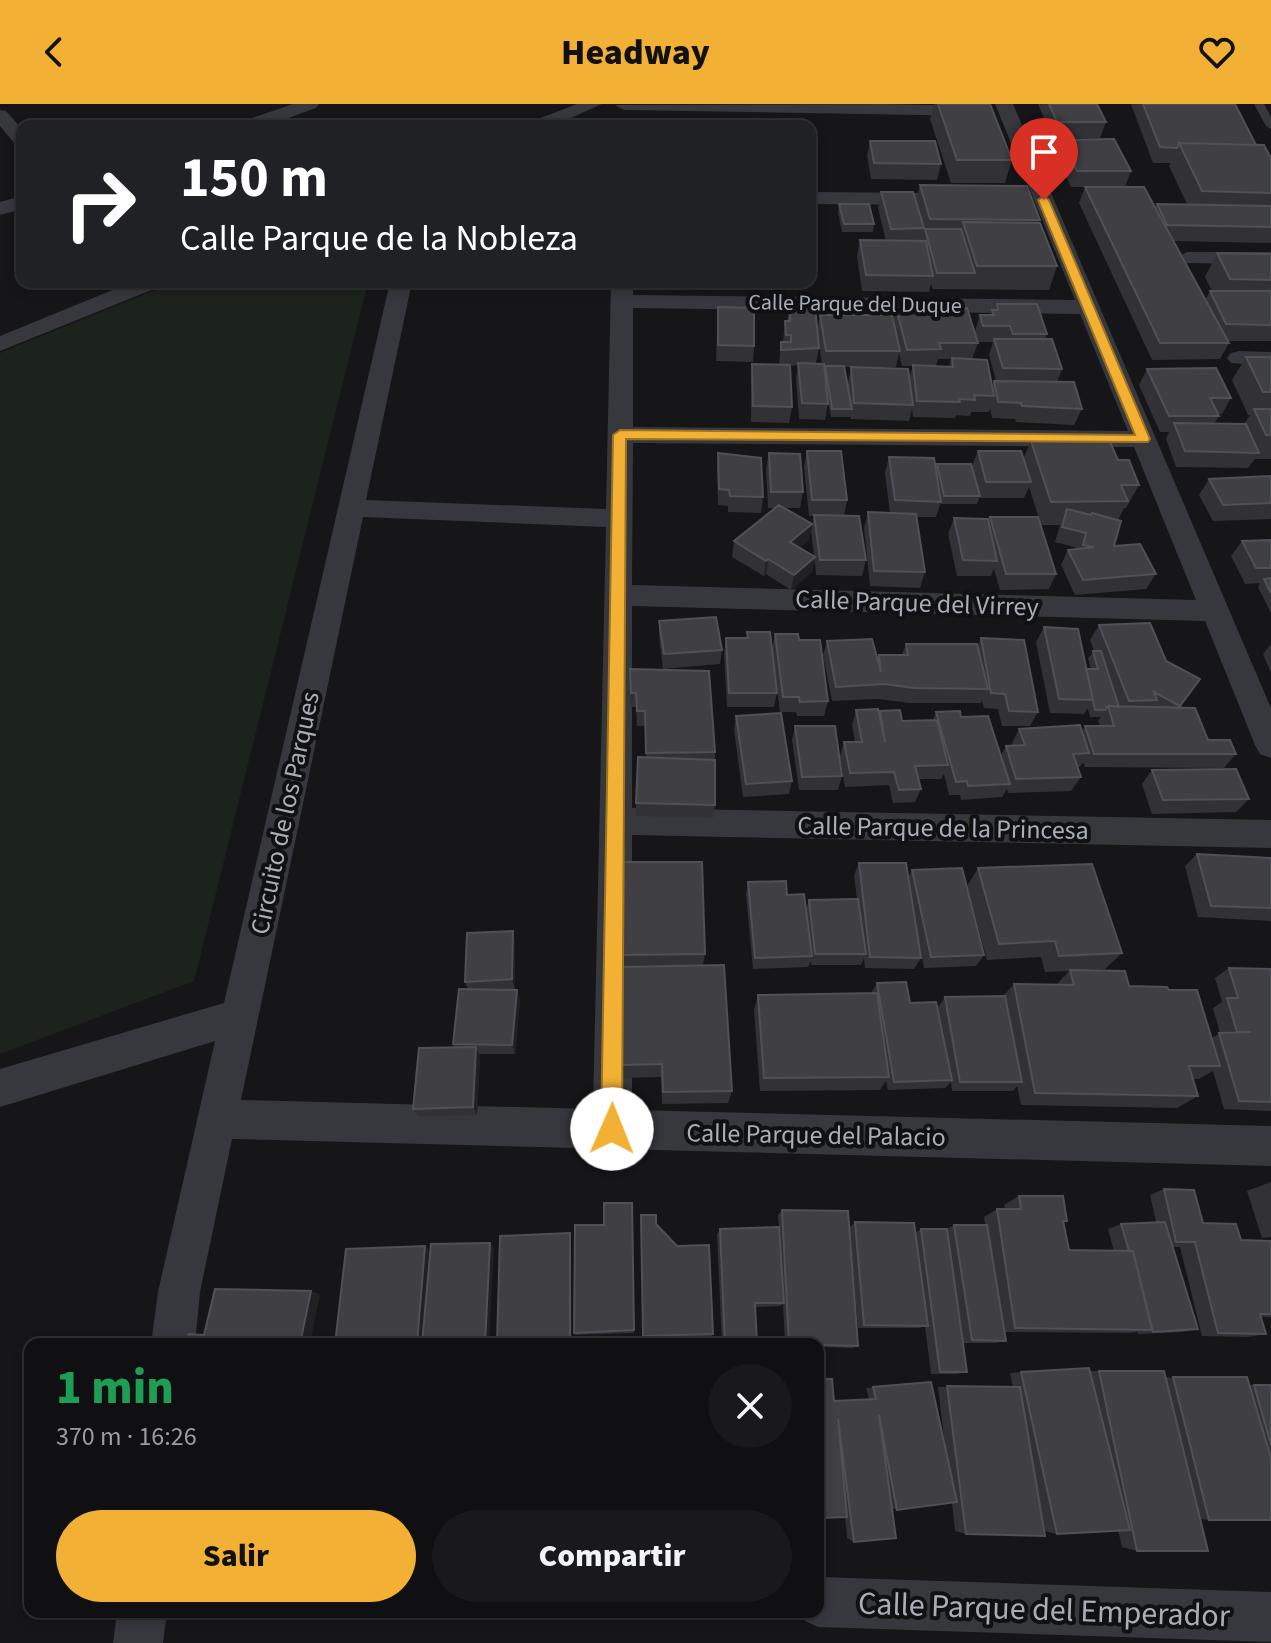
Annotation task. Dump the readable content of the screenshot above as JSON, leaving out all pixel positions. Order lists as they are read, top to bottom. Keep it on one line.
{"streets":{"street":["Calle Parque del Duque","Calle Parque del Virrey","Circuito de los Parques","Calle Parque de la Princesa","Calle Parque del Palacio","Calle Parque del Emperador"]},"crossings":[["Circuito de los Parques","Calle Parque del Palacio"]],"page":{"header":"Headway","turn":["150 m","Calle Parque de la Nobleza"],"heading":["1 min","370 m · 16:26"],"buttons":["Salir","Compartir"]}}
